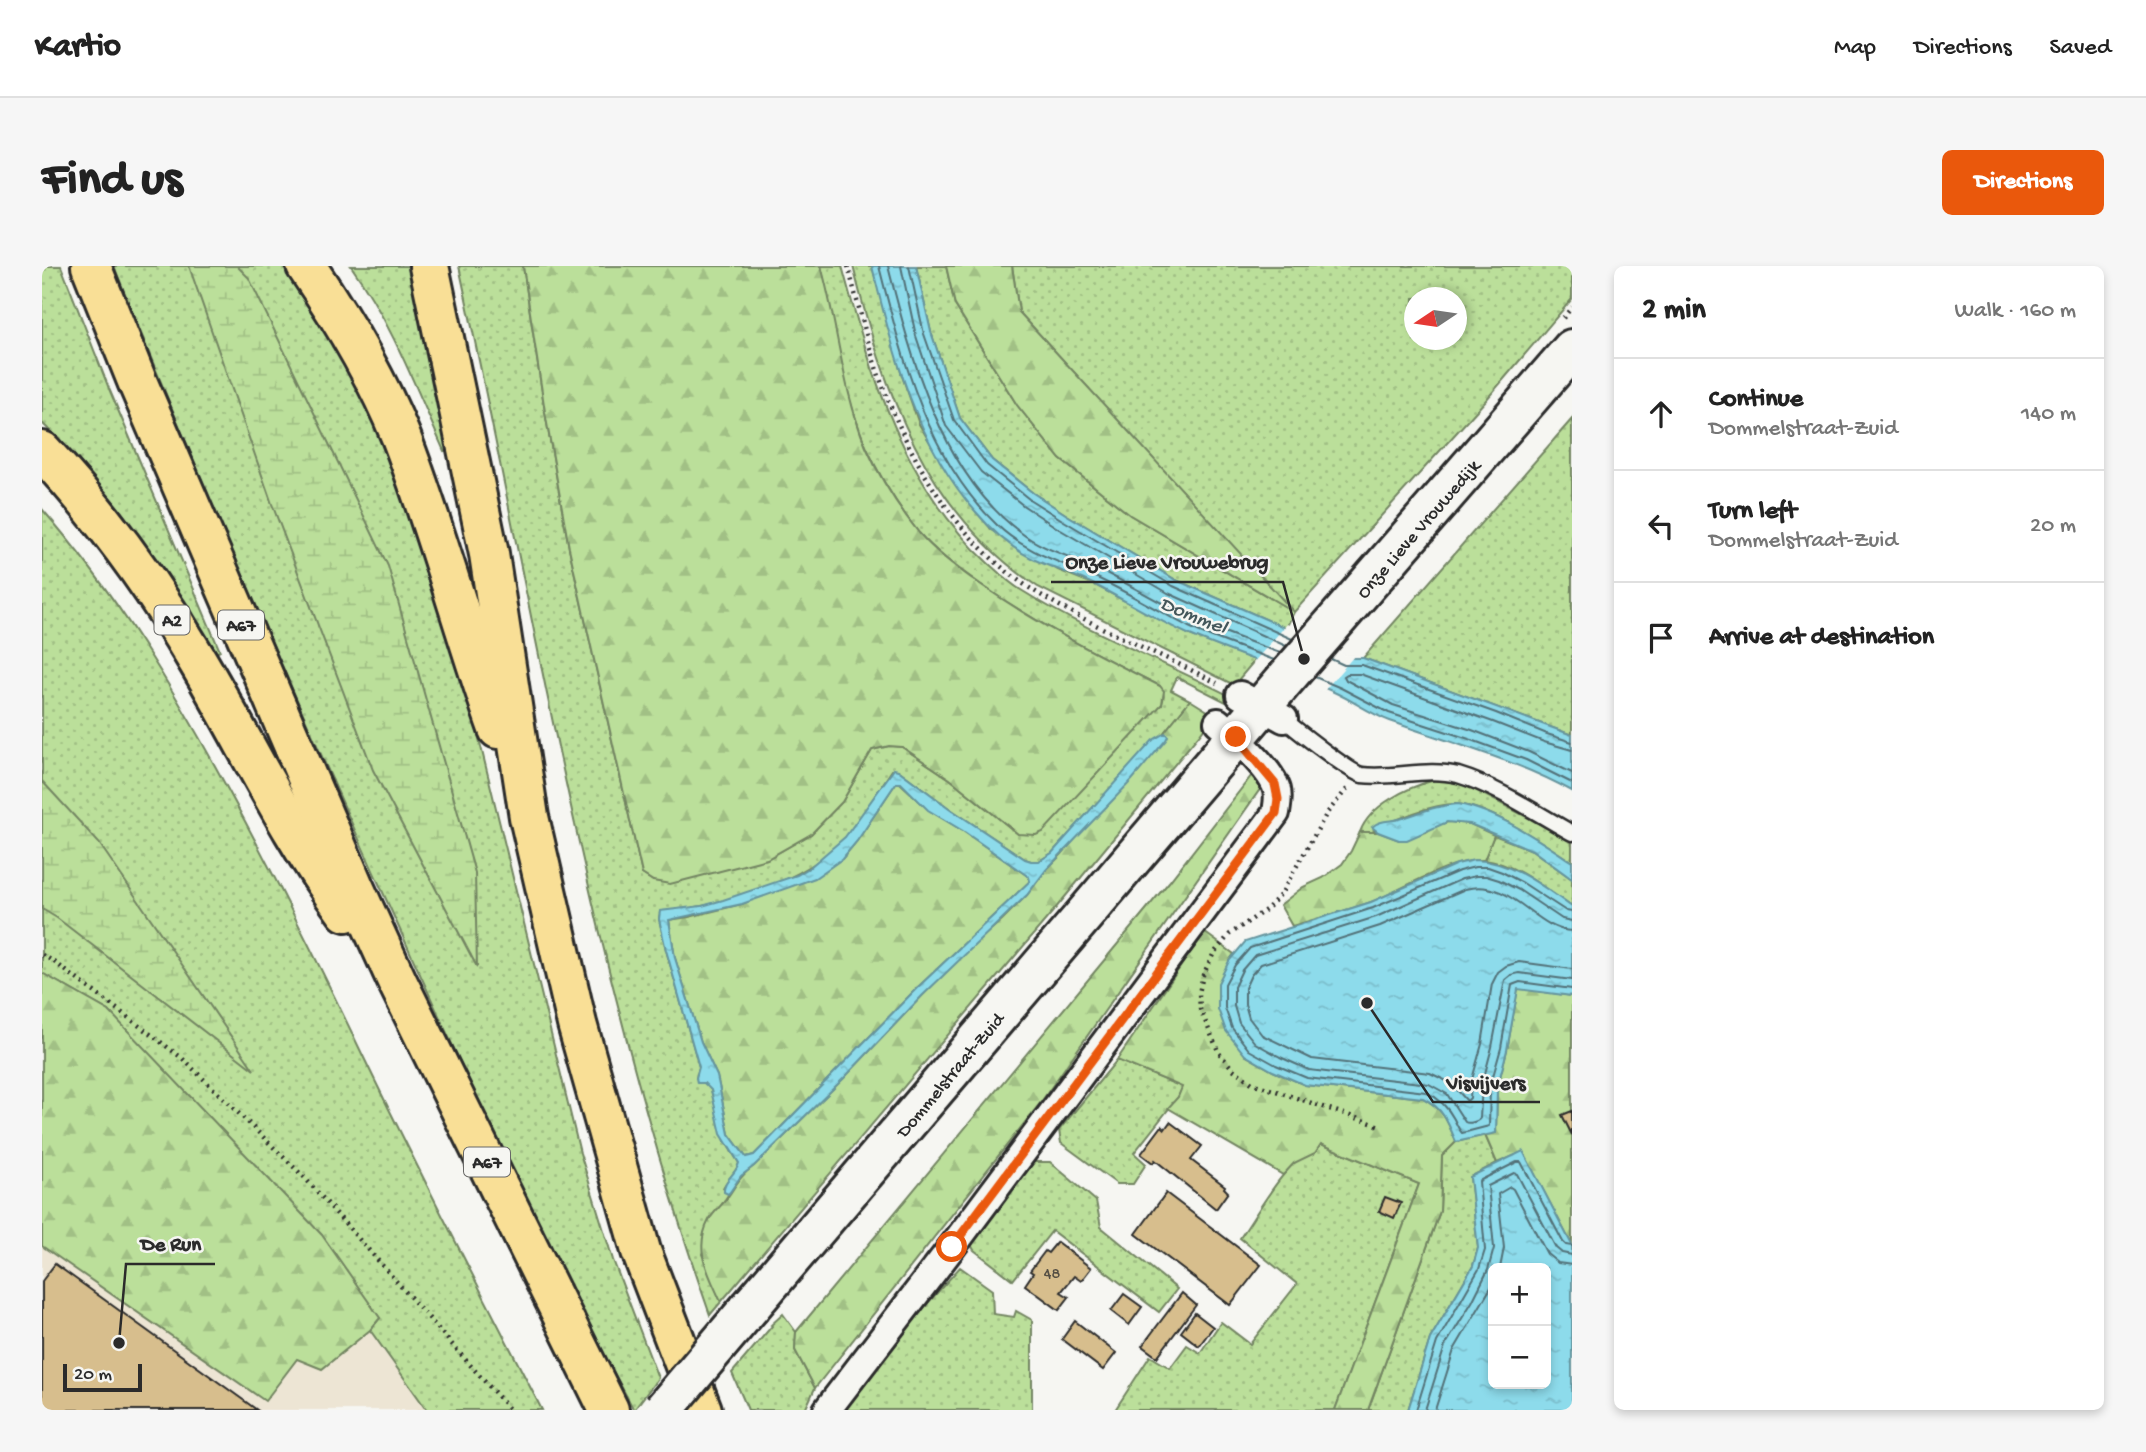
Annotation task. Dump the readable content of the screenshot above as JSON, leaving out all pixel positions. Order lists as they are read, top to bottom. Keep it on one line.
{"streets":{"highway":["A2","A67"],"main road":["Onze Lieve Vrouwedijk","Dommelstraat-Zuid"]},"crossings":[["Onze Lieve Vrouwedijk","Dommelstraat-Zuid"],["A2","A67"]],"water":["Dommel"],"places":["Onze Lieve Vrouwebrug","Visvijvers","De Run"],"house_numbers":["48"],"scale_bar":"20 m","north":"left","page":{"header":"Kartio","nav":["Map","Directions","Saved"],"buttons":"Directions","title":"Find us","heading":["2 min","Walk · 160 m"],"list":[["Continue","Dommelstraat-Zuid","140 m"],["Turn left","Dommelstraat-Zuid","20 m"],"Arrive at destination"],"map_buttons":["+","−"],"scale":"20 m"}}
